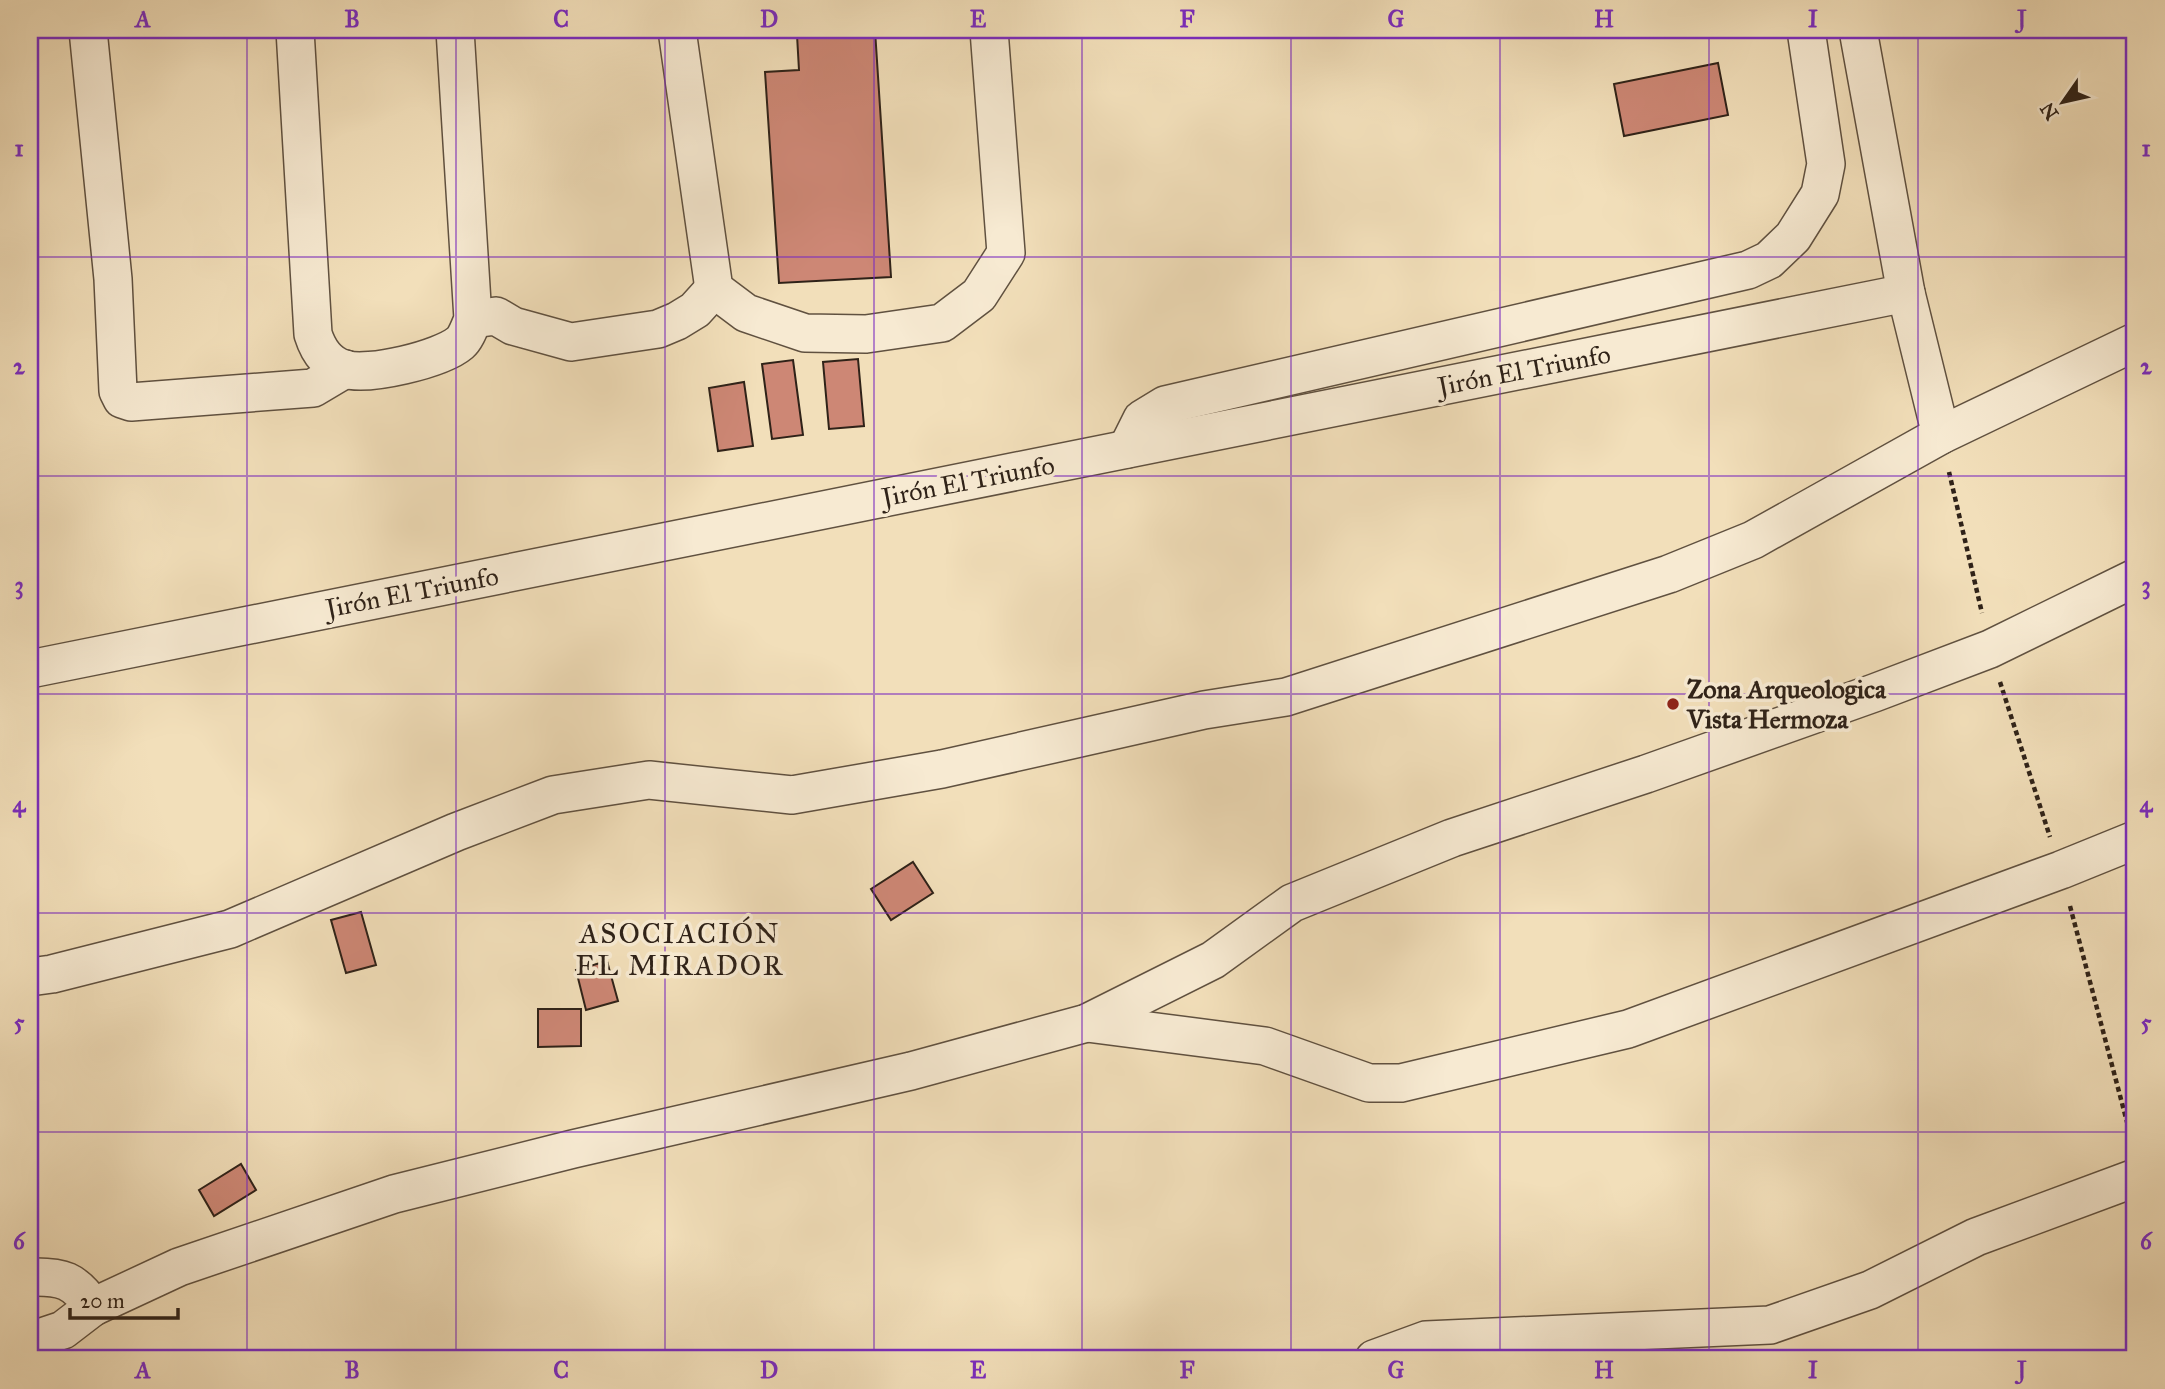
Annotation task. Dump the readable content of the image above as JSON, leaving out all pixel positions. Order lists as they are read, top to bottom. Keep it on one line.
{"streets":{"street":["Jirón El Triunfo"]},"districts":["ASOCIACIÓN EL MIRADOR"],"places":["Zona Arqueologica Vista Hermoza"],"scale_bar":"20 m","north":"bottom left","grid":{"columns":["A","B","C","D","E","F","G","H","I","J"],"rows":["1","2","3","4","5","6"]}}
